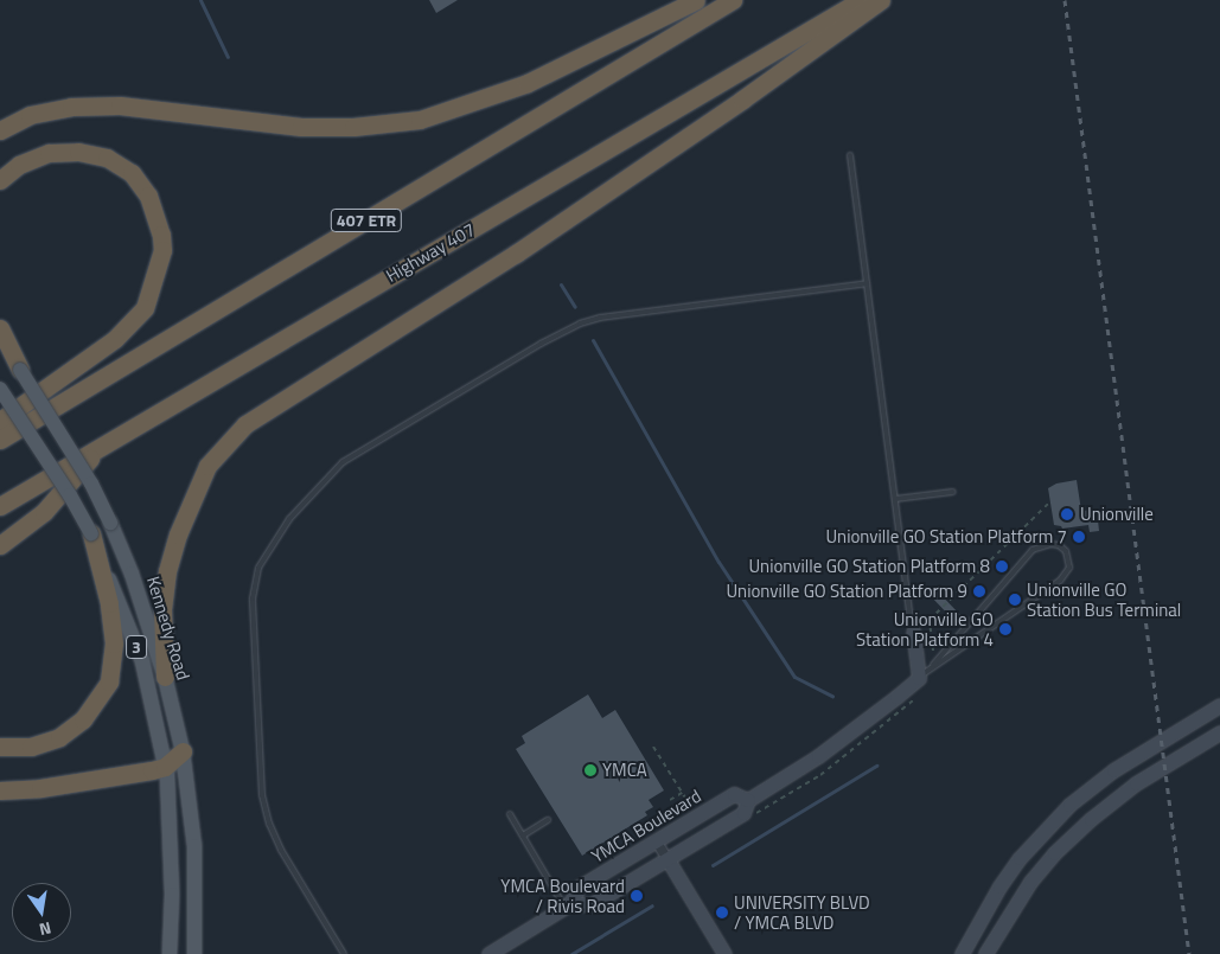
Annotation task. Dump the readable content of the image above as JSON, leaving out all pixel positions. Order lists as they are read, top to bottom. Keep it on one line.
{"streets":{"highway":["407 ETR","Highway 407"],"main road":["Kennedy Road","3","YMCA Boulevard"]},"places":["Unionville","Unionville GO Station Platform 7","Unionville GO Station Platform 8","Unionville GO Station Platform 9","Unionville GO Station Bus Terminal","Unionville GO Station Platform 4","YMCA","YMCA Boulevard / Rivis Road","UNIVERSITY BLVD / YMCA BLVD"],"north":"bottom"}
